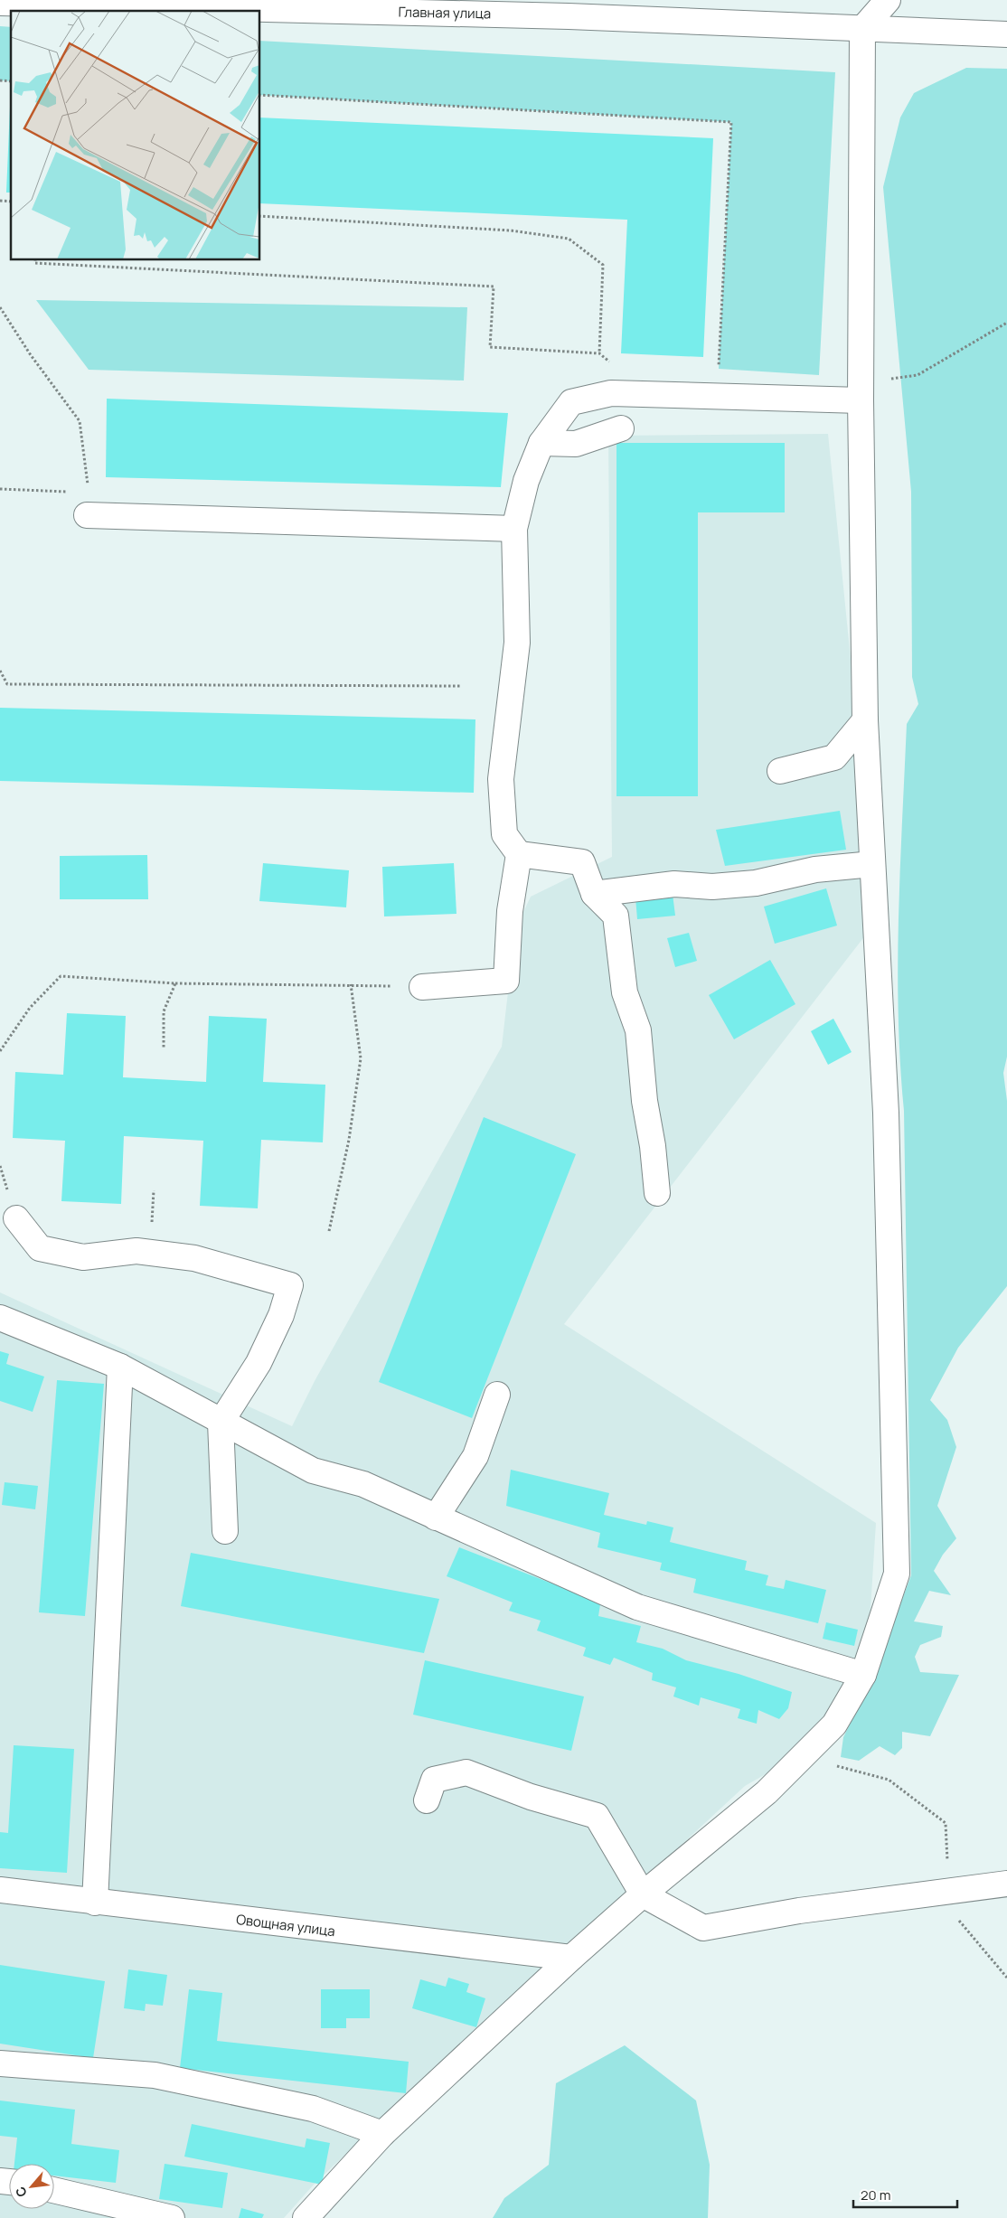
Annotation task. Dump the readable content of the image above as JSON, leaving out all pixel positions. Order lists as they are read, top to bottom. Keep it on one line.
{"streets":{"street":["Главная улица","Овощная улица"]},"scale_bar":"20 m","north":"bottom left"}
